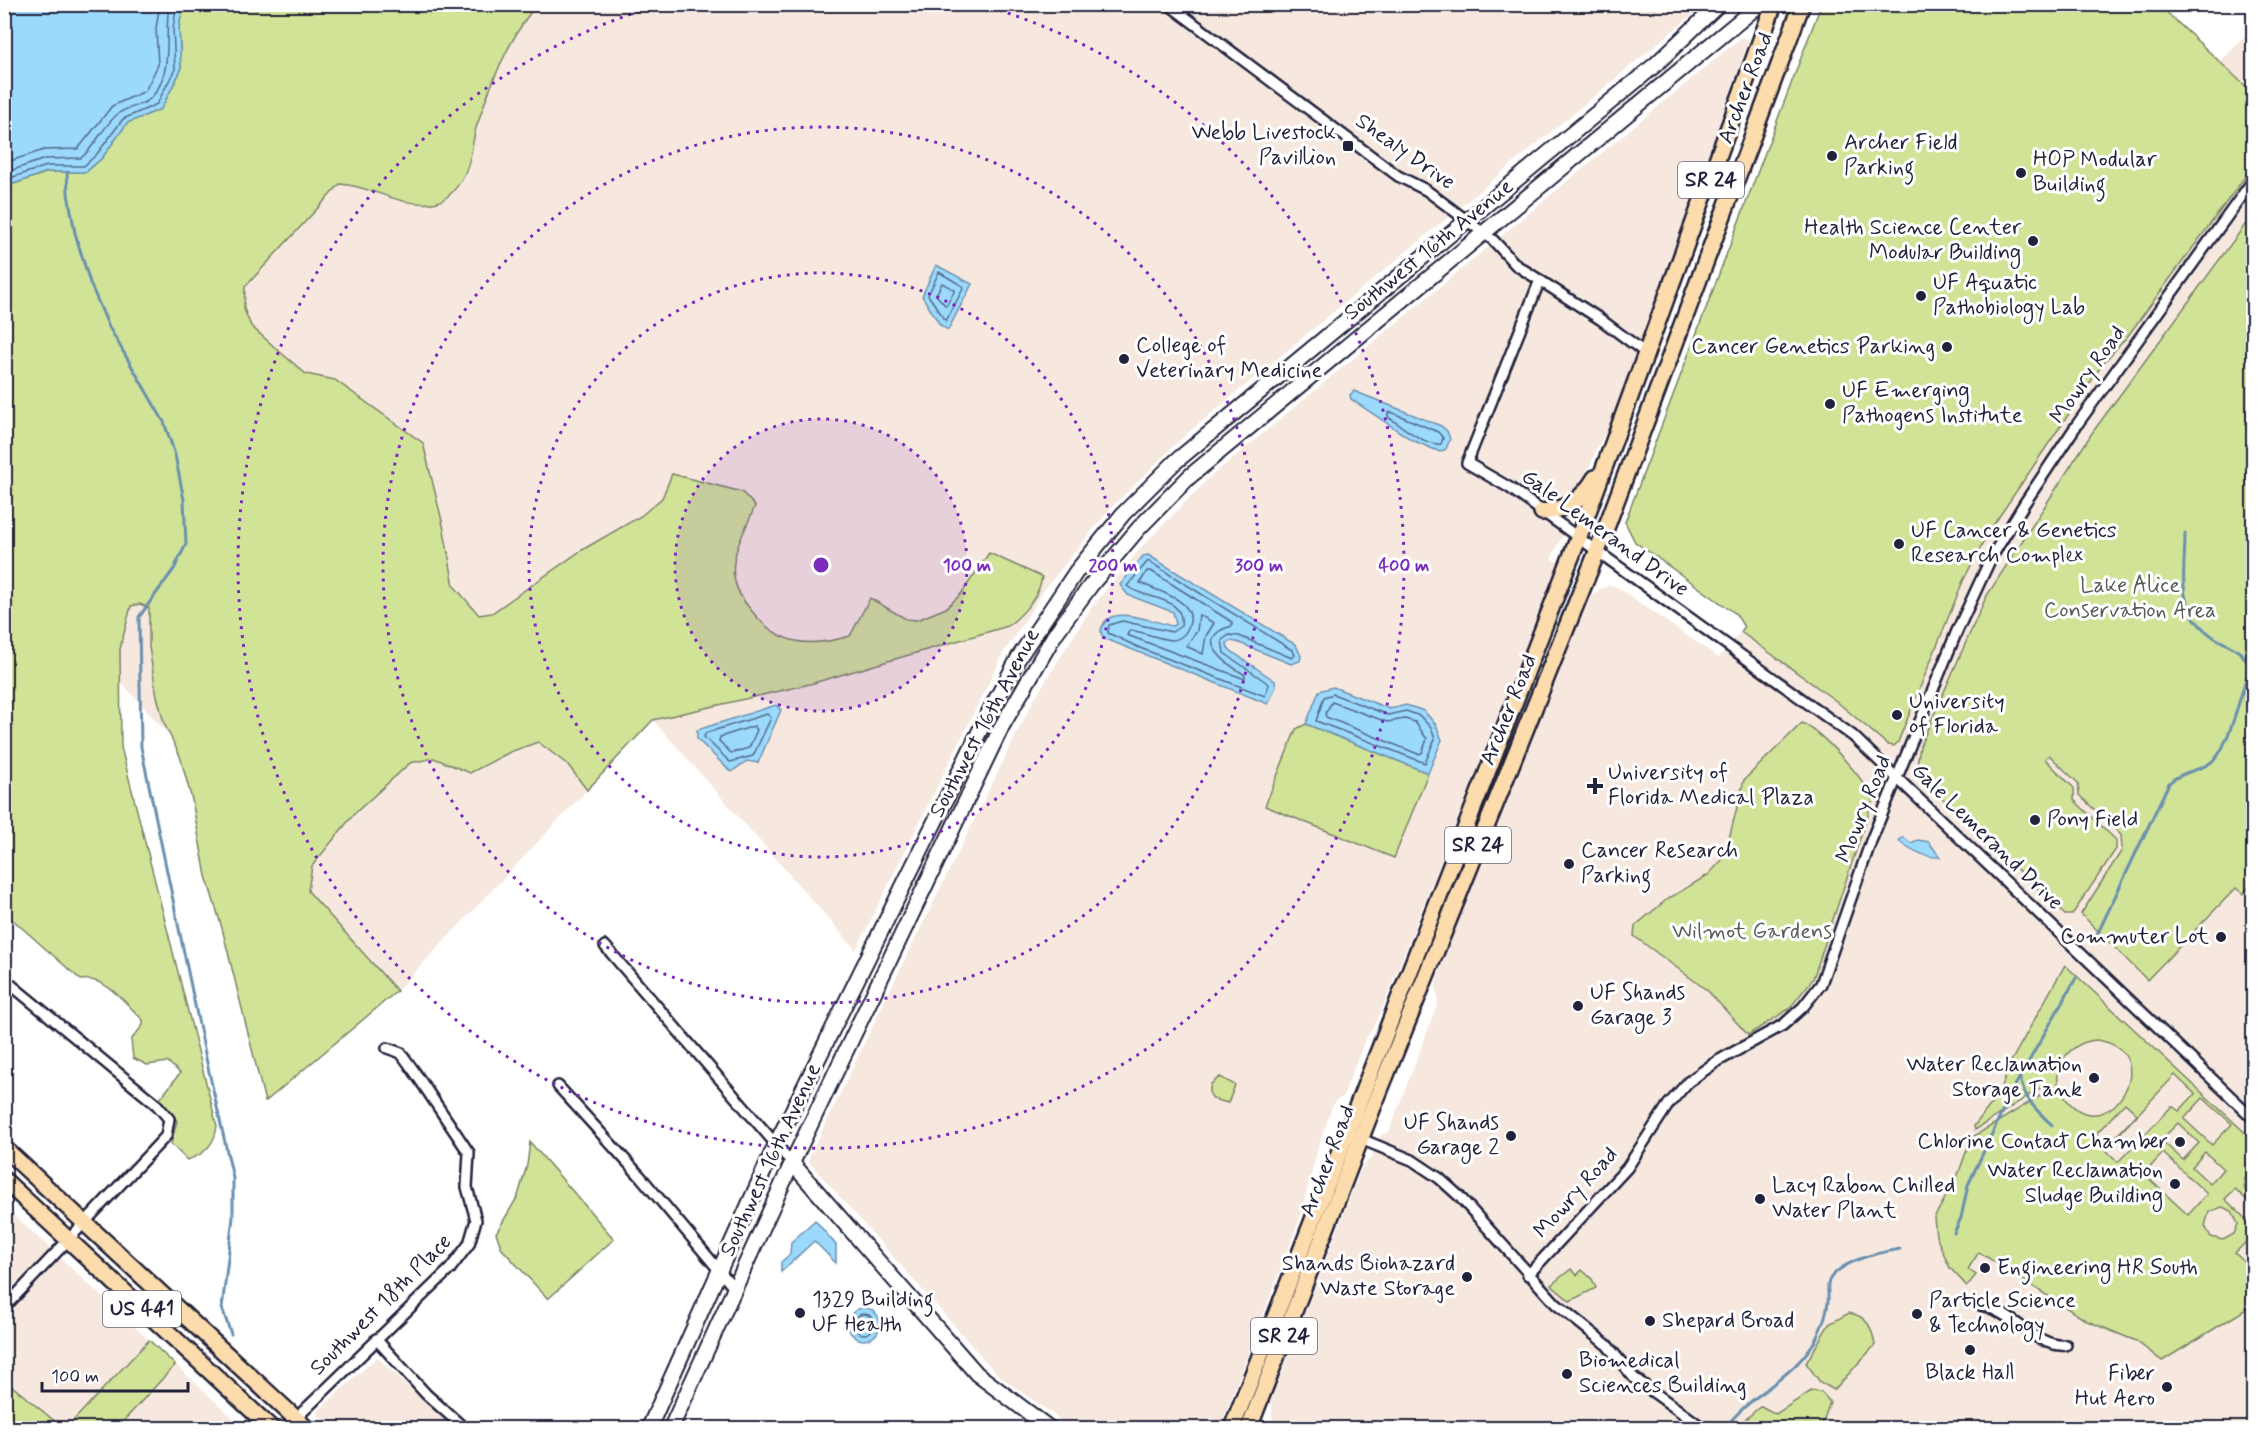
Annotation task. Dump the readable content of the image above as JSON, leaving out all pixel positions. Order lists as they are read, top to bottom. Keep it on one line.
{"streets":{"main road":["Archer Road","SR 24","Southwest 16th Avenue","US 441"],"street":["Shealy Drive","Mowry Road","Gale Lemerand Drive","Southwest 18th Place"]},"crossings":[["Archer Road","Shealy Drive"],["Archer Road","Gale Lemerand Drive"],["Shealy Drive","Southwest 16th Avenue"],["Shealy Drive","Gale Lemerand Drive"],["Mowry Road","Gale Lemerand Drive"],["Southwest 18th Place","US 441"]],"parks":["Lake Alice Conservation Area","Wilmot Gardens"],"places":{"transit":["Webb Livestock Pavillion"],"other":["Archer Field Parking","HOP Modular Building","Health Science Center Modular Building","UF Aquatic Pathobiology Lab","Cancer Genetics Parking","College of Veterinary Medicine","UF Emerging Pathogens Institute","UF Cancer & Genetics Research Complex","University of Florida","Pony Field","Cancer Research Parking","Commuter Lot","UF Shands Garage 3","Water Reclamation Storage Tank","UF Shands Garage 2","Chlorine Contact Chamber","Water Reclamation Sludge Building","Lacy Rabon Chilled Water Plant","Engineering HR South","Shands Biohazard Waste Storage","1329 Building UF Health","Particle Science & Technology","Shepard Broad","Black Hall","Biomedical Sciences Building","Fiber Hut Aero"],"health":["University of Florida Medical Plaza"]},"scale_bar":"100 m","rings":["100 m","200 m","300 m","400 m"]}
